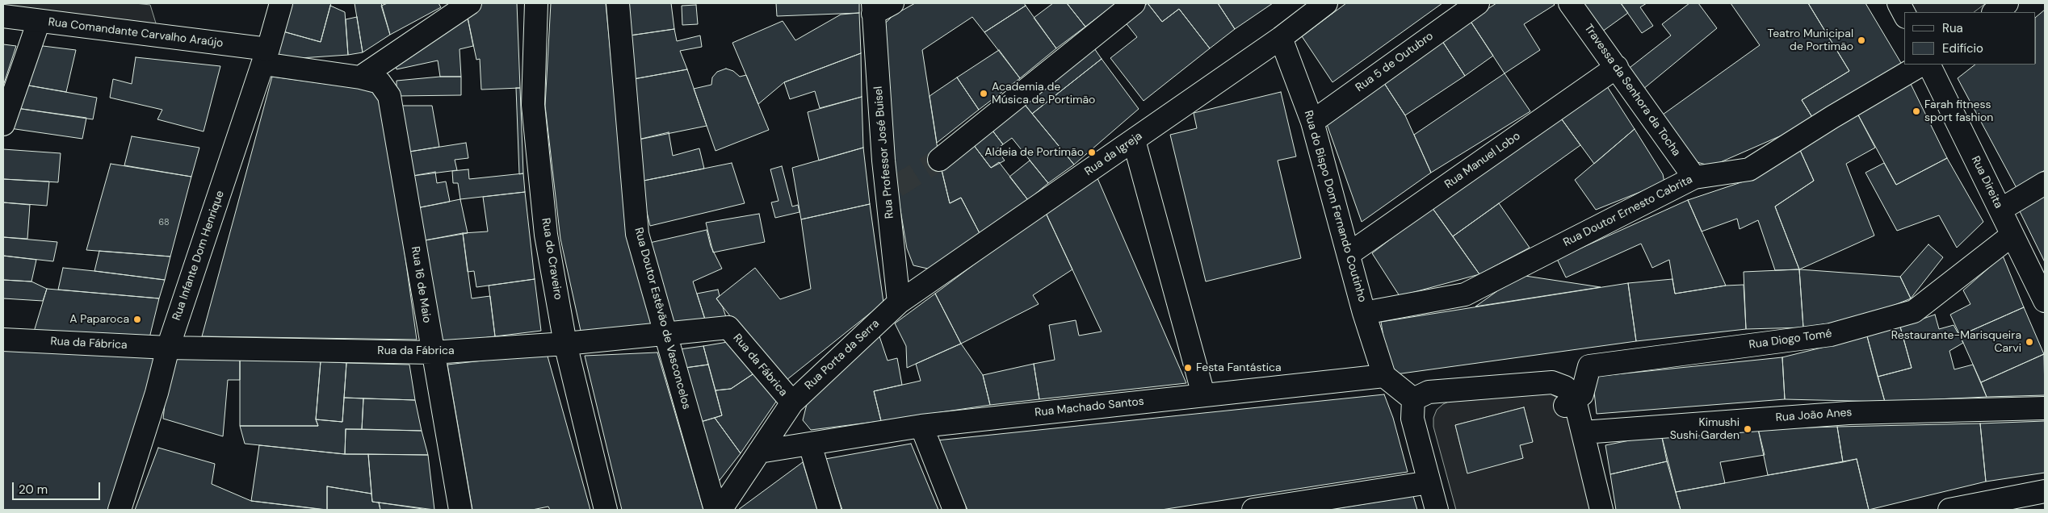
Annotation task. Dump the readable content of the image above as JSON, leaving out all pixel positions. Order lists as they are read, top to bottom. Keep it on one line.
{"streets":{"street":["Rua Comandante Carvalho Araújo","Rua 5 de Outubro","Travessa da Senhora da Tocha","Rua Professor José Buisel","Rua da Igreja","Rua Manuel Lobo","Rua Direita","Rua do Bispo Dom Fernando Coutinho","Rua Doutor Ernesto Cabrita","Rua Infante Dom Henrique","Rua do Craveiro","Rua 16 de Maio","Rua Doutor Estêvão de Vasconcelos","Rua Diogo Tomé","Rua da Fábrica","Rua Porta da Serra","Rua Machado Santos","Rua João Anes"]},"crossings":[["Rua Comandante Carvalho Araújo","Rua Infante Dom Henrique"],["Rua Comandante Carvalho Araújo","Rua 16 de Maio"],["Rua 5 de Outubro","Rua do Bispo Dom Fernando Coutinho"],["Travessa da Senhora da Tocha","Rua Manuel Lobo"],["Travessa da Senhora da Tocha","Rua Doutor Ernesto Cabrita"],["Rua Professor José Buisel","Rua da Igreja"],["Rua Professor José Buisel","Rua Porta da Serra"],["Rua da Igreja","Rua do Bispo Dom Fernando Coutinho"],["Rua da Igreja","Rua Porta da Serra"],["Rua Manuel Lobo","Rua do Bispo Dom Fernando Coutinho"],["Rua Direita","Rua Diogo Tomé"],["Rua do Bispo Dom Fernando Coutinho","Rua Doutor Ernesto Cabrita"],["Rua do Bispo Dom Fernando Coutinho","Rua Machado Santos"],["Rua Infante Dom Henrique","Rua da Fábrica"],["Rua do Craveiro","Rua da Fábrica"],["Rua 16 de Maio","Rua da Fábrica"],["Rua Doutor Estêvão de Vasconcelos","Rua da Fábrica"],["Rua da Fábrica","Rua Porta da Serra"],["Rua Porta da Serra","Rua Machado Santos"]],"places":["Teatro Municipal de Portimão","Academia de Música de Portimão","Farah fitness sport fashion","Aldeia de Portimão","A Paparoca","Restaurante-Marisqueira Carvi","Festa Fantástica","Kimushi Sushi Garden"],"house_numbers":["68"],"legend":["Rua","Edifício"],"scale_bar":"20 m"}
